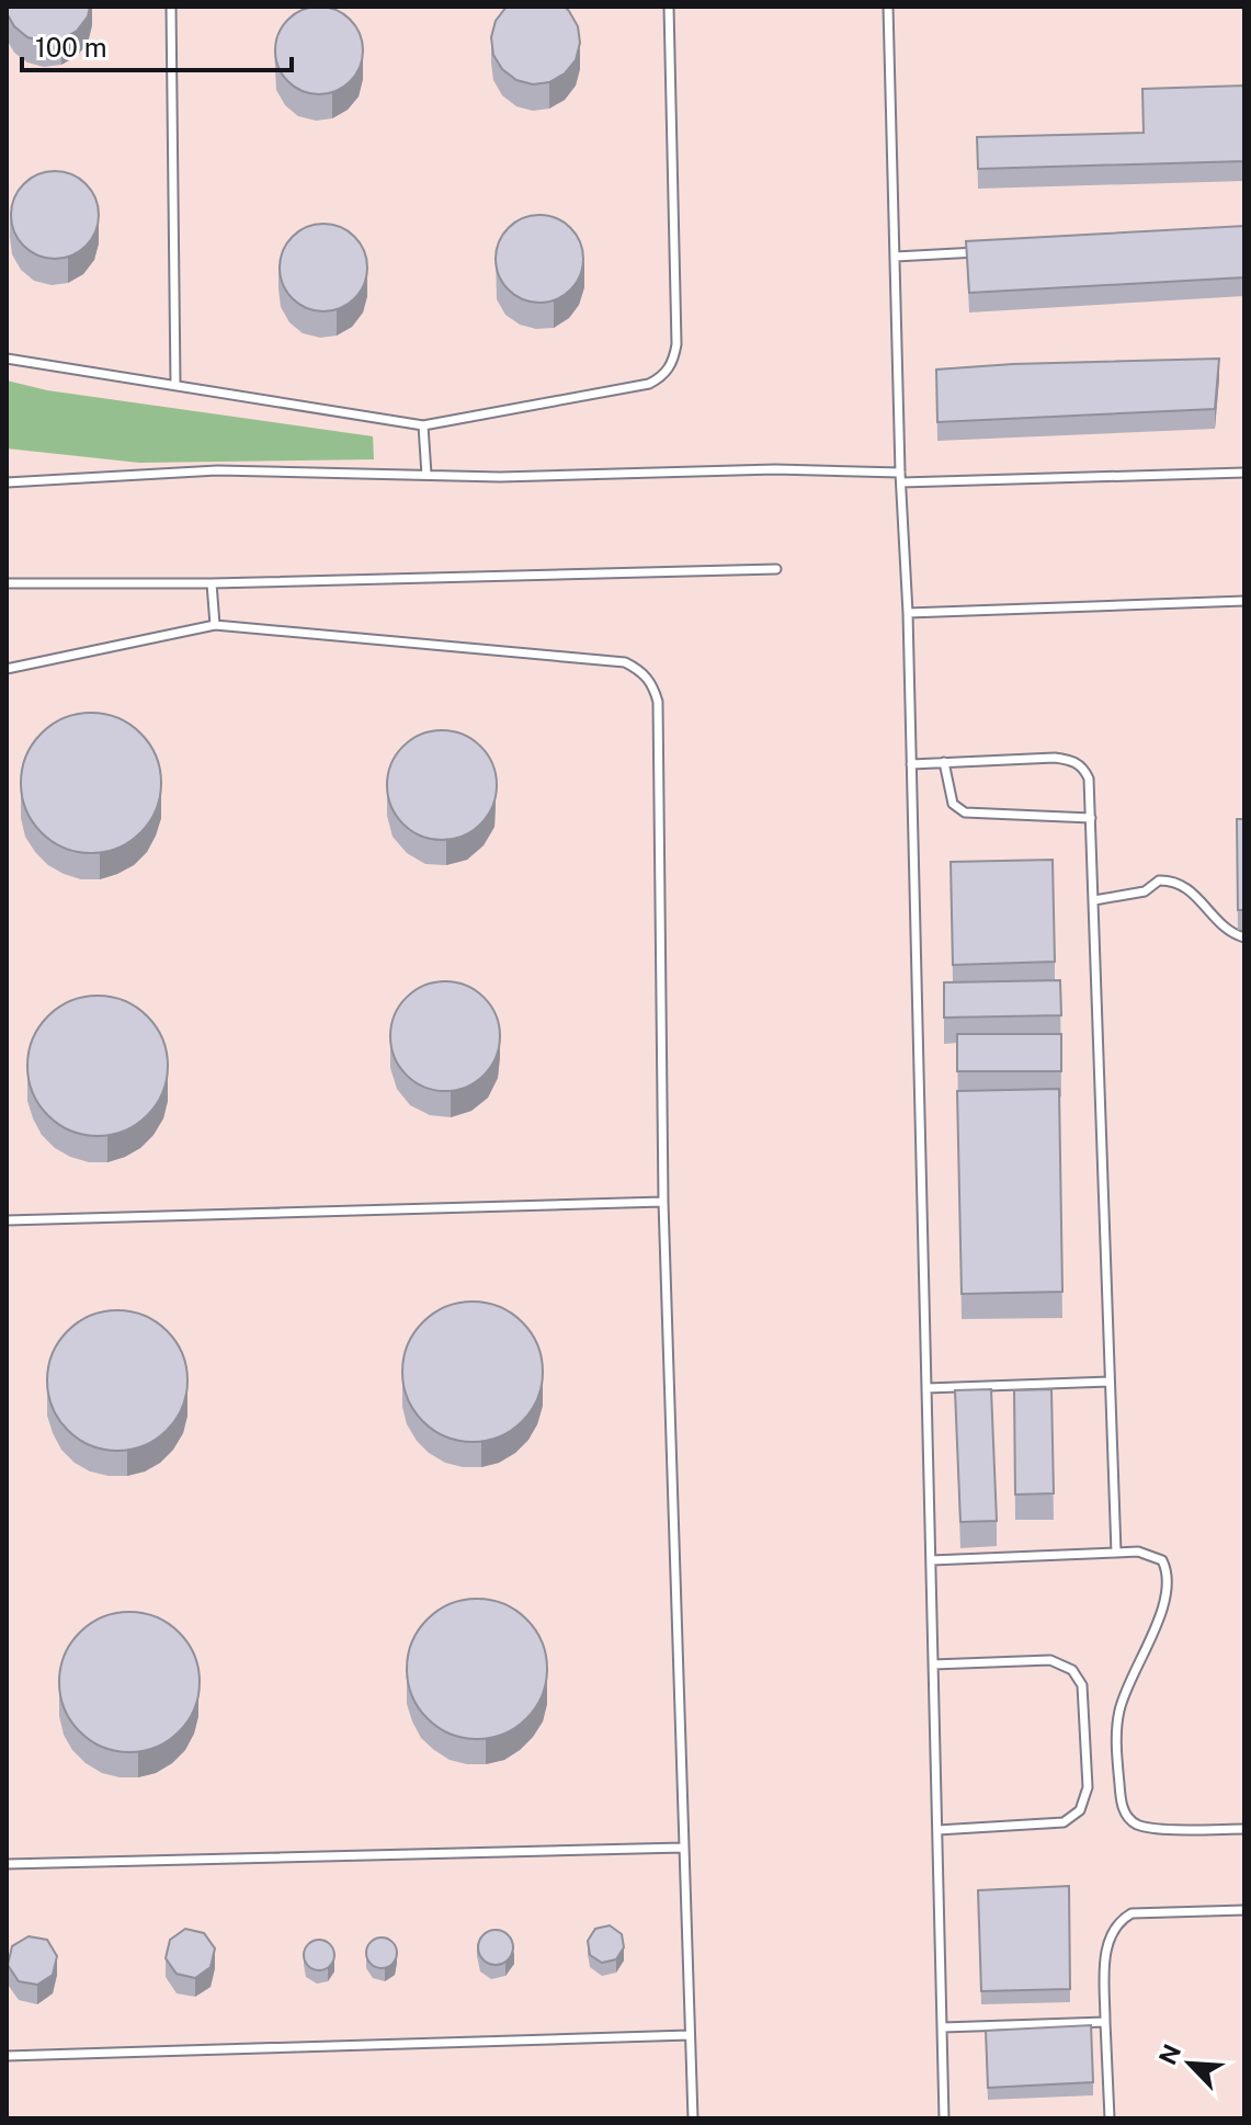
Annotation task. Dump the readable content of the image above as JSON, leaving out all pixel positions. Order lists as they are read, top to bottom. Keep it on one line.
{"scale_bar":"100 m","north":"top left"}
